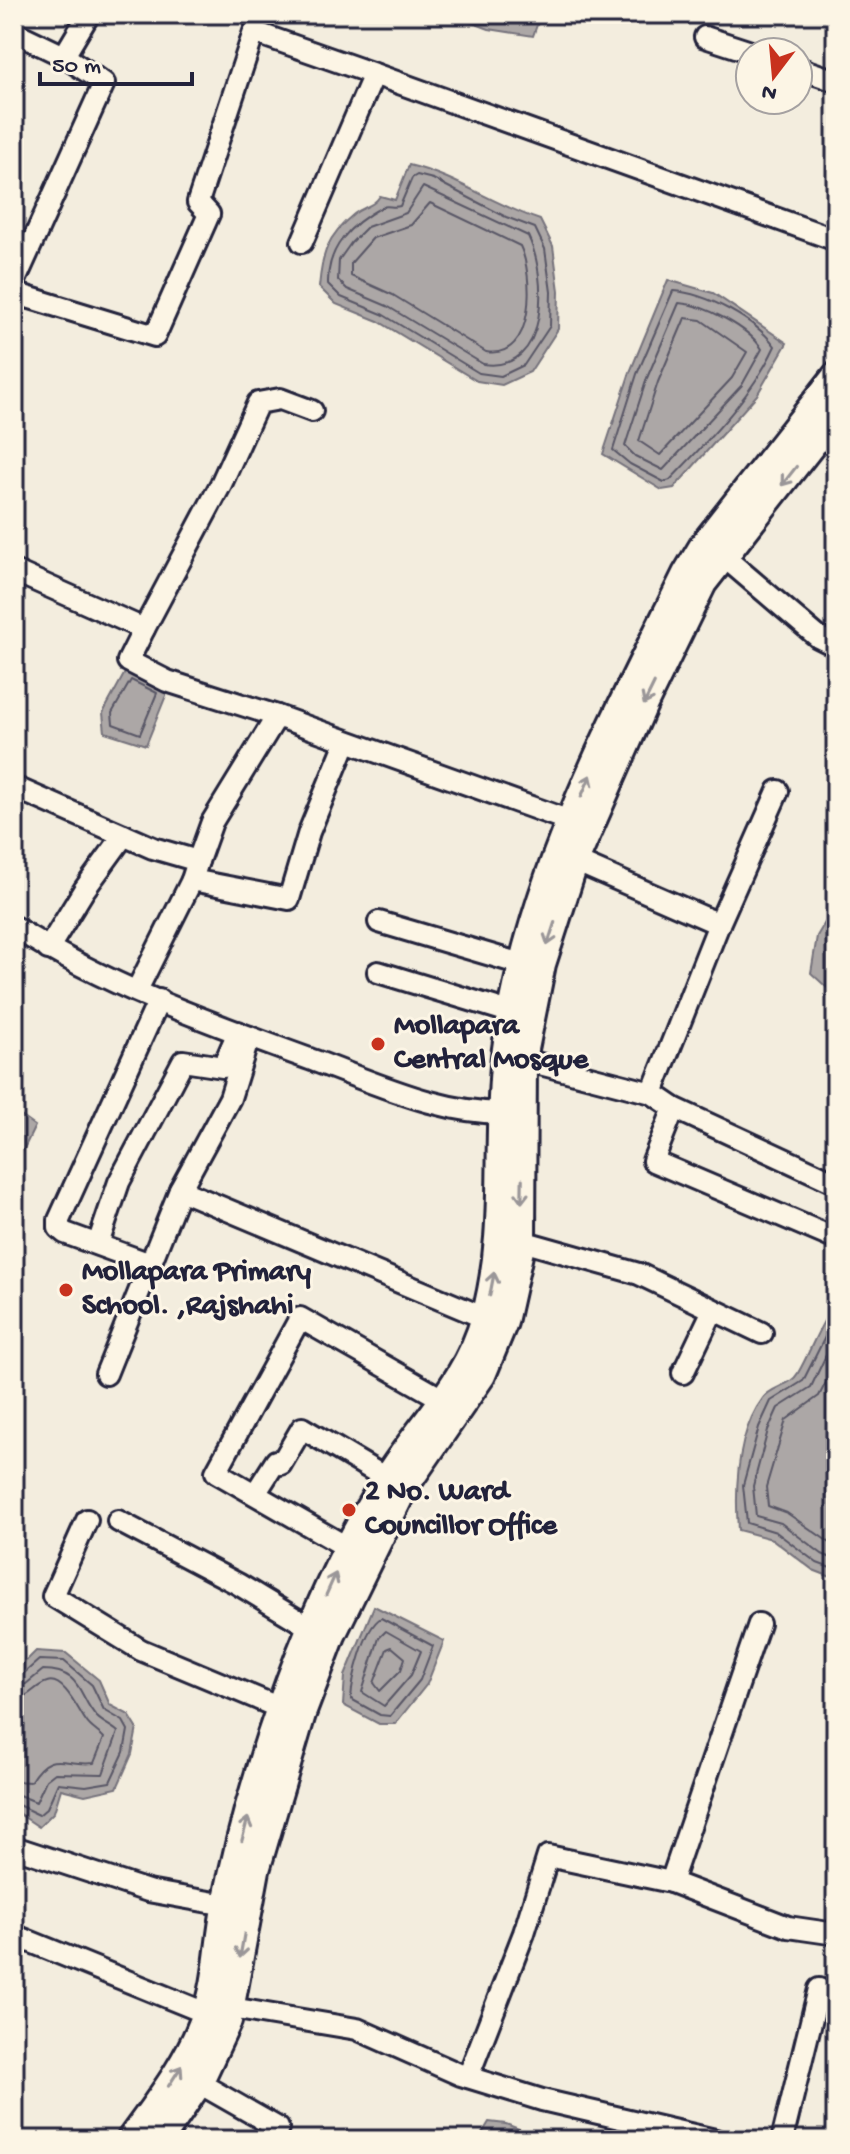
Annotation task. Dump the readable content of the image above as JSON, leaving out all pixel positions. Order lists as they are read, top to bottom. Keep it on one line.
{"places":["Mollapara Central Mosque","Mollapara Primary School. ,Rajshahi","2 No. Ward Councillor Office"],"scale_bar":"50 m","north":"bottom"}
